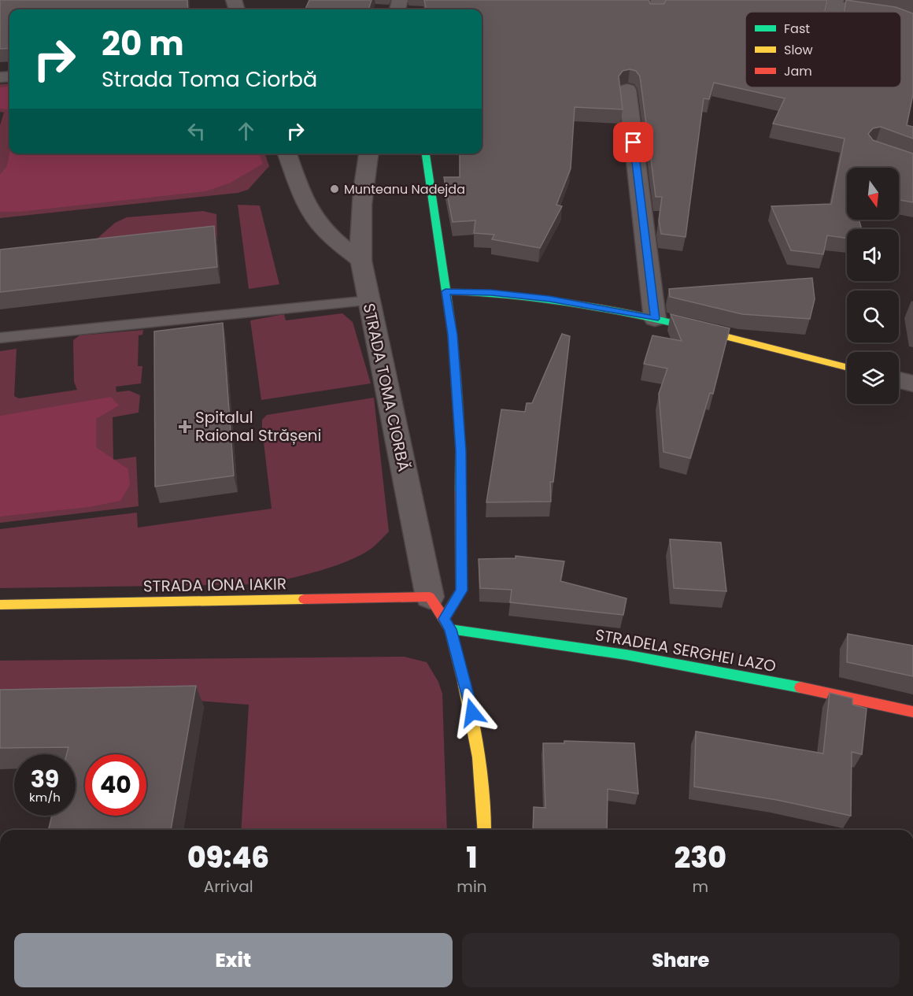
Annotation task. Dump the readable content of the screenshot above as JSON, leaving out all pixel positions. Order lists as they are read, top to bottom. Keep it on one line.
{"streets":{"street":["STRADA TOMA CIORBĂ","STRADA IONA IAKIR","STRADELA SERGHEI LAZO"]},"crossings":[["STRADA TOMA CIORBĂ","STRADA IONA IAKIR"],["STRADA TOMA CIORBĂ","STRADELA SERGHEI LAZO"]],"places":{"other":["Munteanu Nadejda"],"health":["Spitalul Raional Strășeni"]},"legend":["Fast","Slow","Jam"],"north":"bottom","page":{"turn":["20 m","Strada Toma Ciorbă"],"speed":"39 km/h","limit":"40","eta":["09:46","Arrival","1","min","230","m"],"buttons":["Exit","Share"]}}
